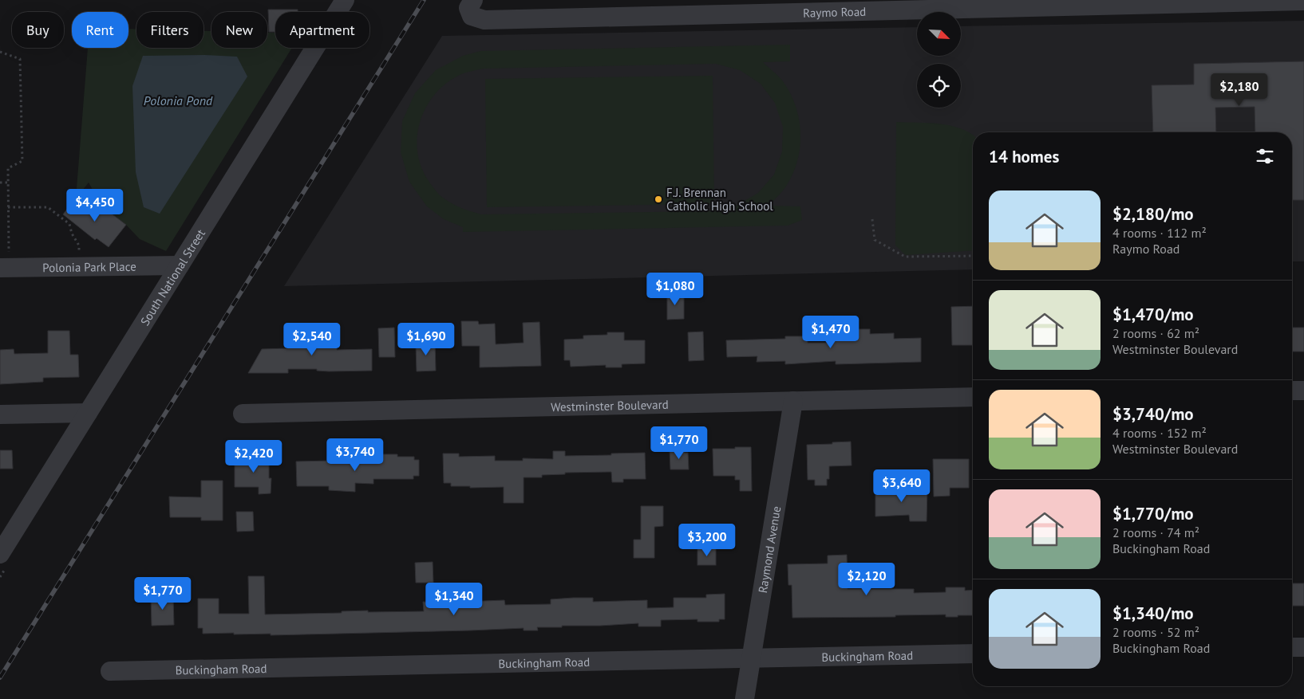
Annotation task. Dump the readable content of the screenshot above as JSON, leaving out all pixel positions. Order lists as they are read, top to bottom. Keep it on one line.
{"streets":{"street":["Raymo Road","Polonia Park Place","South National Street","Westminster Boulevard","Raymond Avenue","Buckingham Road"]},"crossings":[["Polonia Park Place","South National Street"],["Westminster Boulevard","Raymond Avenue"],["Raymond Avenue","Buckingham Road"]],"water":["Polonia Pond"],"places":["F.J. Brennan Catholic High School"],"north":"bottom right","page":{"chip":["Buy","Rent","Filters","New","Apartment"],"price":["$2,180","$4,450","$1,080","$1,470","$2,540","$1,690","$1,770","$3,740","$2,420","$3,640","$3,200","$2,120","$1,770","$1,340"],"heading":"14 homes","list":[{"name":"$2,180/mo","note":"4 rooms · 112 m² · Raymo Road"},{"name":"$1,470/mo","note":"2 rooms · 62 m² · Westminster Boulevard"},{"name":"$3,740/mo","note":"4 rooms · 152 m² · Westminster Boulevard"},{"name":"$1,770/mo","note":"2 rooms · 74 m² · Buckingham Road"},{"name":"$1,340/mo","note":"2 rooms · 52 m² · Buckingham Road"}]}}
